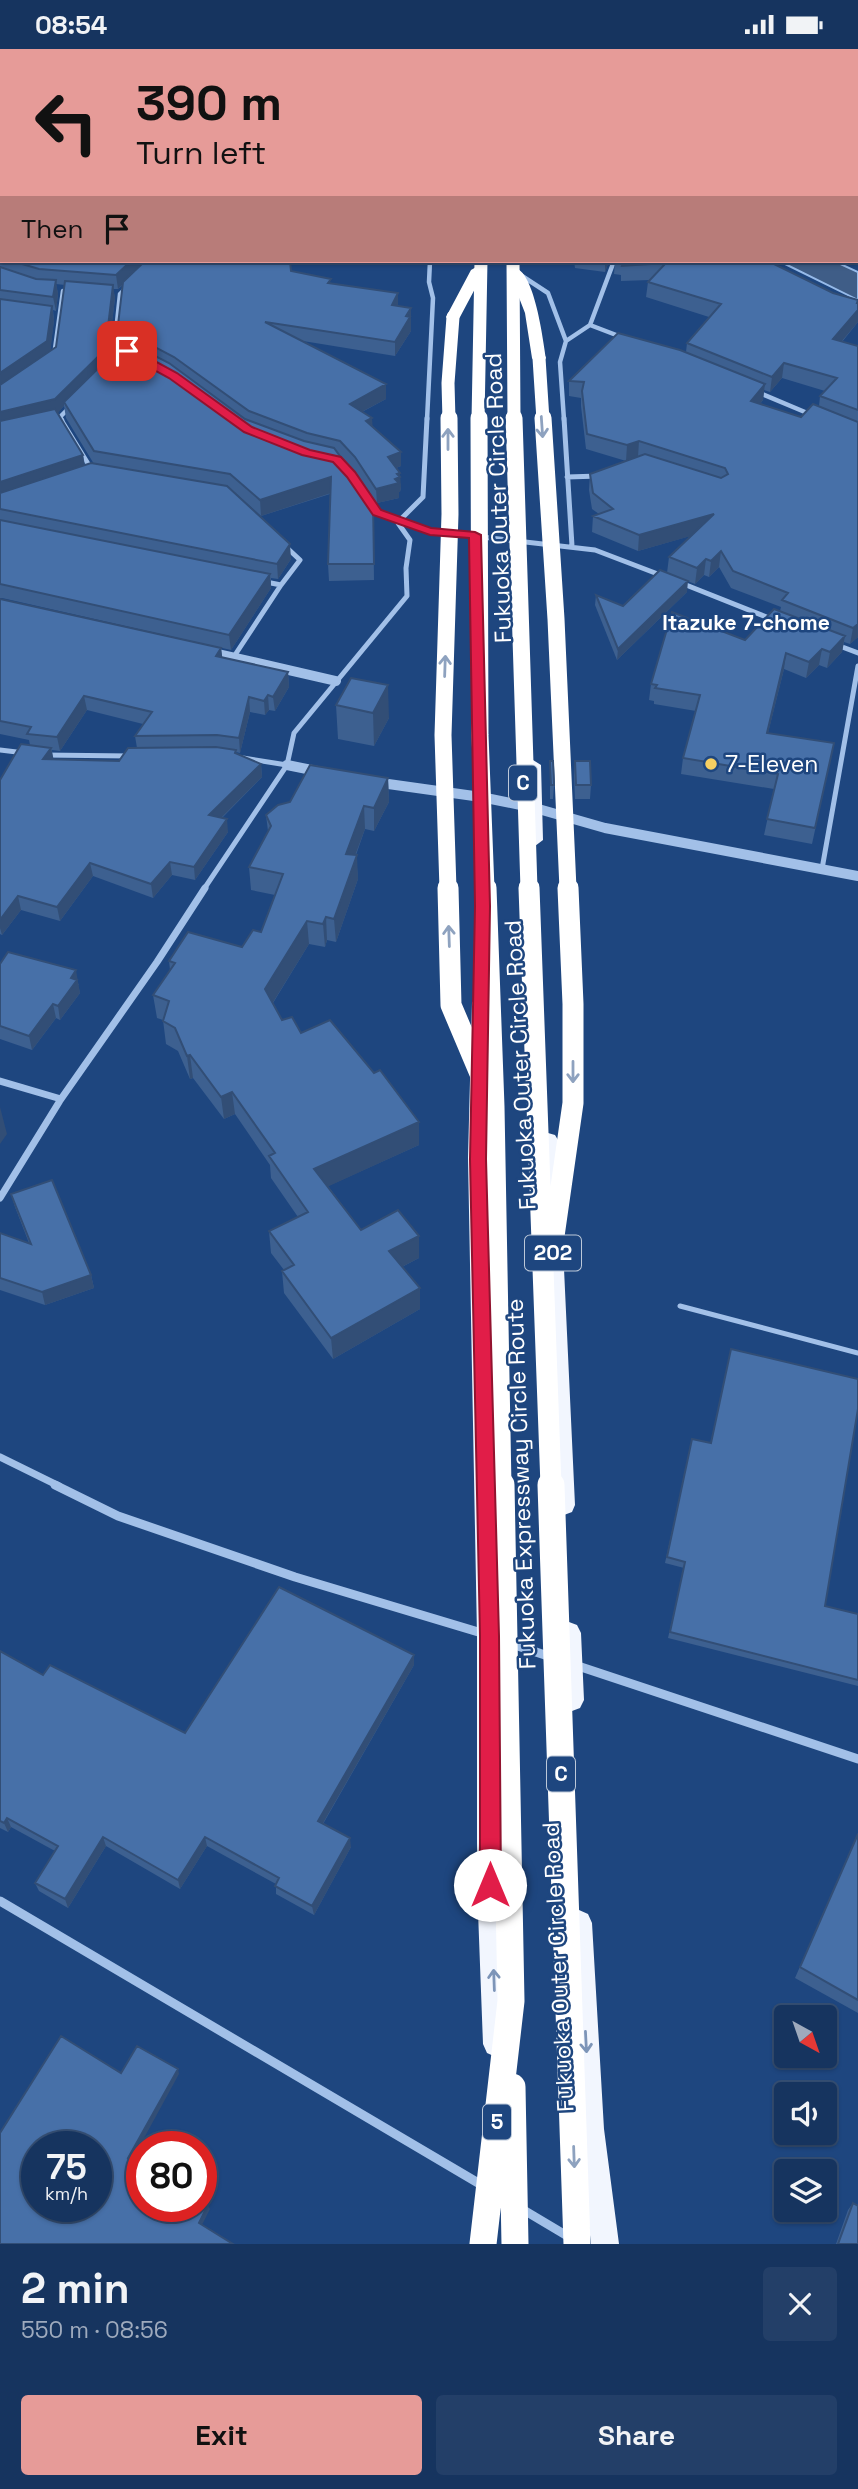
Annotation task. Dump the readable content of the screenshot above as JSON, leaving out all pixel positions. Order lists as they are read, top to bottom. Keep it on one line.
{"streets":{"highway":["Fukuoka Outer Circle Road","C","202","Fukuoka Expressway Circle Route","5"]},"crossings":[["Fukuoka Outer Circle Road","Fukuoka Expressway Circle Route"]],"districts":["Itazuke 7-chome"],"places":["7-Eleven"],"north":"bottom right","page":{"status":"08:54","turn":["390 m","Turn left"],"then":"Then","speed":"75 km/h","limit":"80","heading":["2 min","550 m · 08:56"],"buttons":["Exit","Share"]}}
